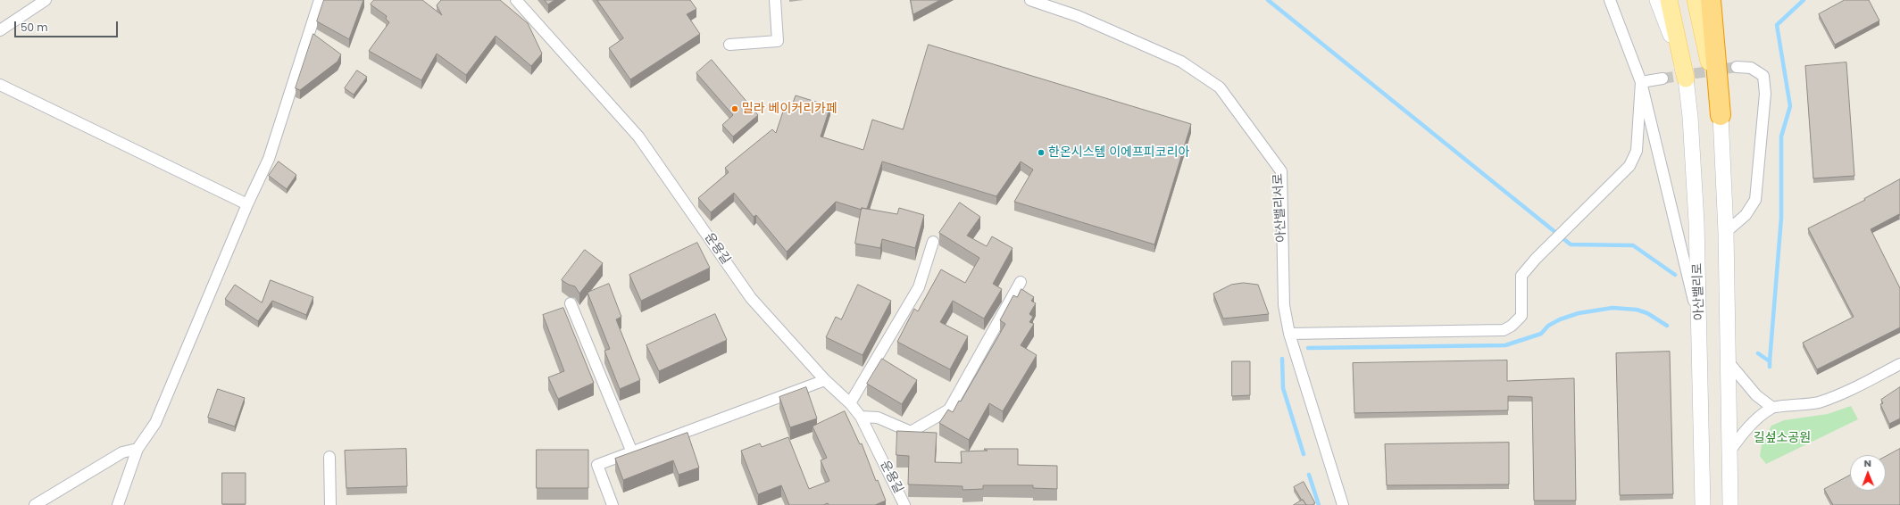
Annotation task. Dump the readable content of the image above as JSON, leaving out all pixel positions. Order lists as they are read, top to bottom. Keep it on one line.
{"streets":{"street":["아산밸리서로","운용길","아산밸리로"]},"parks":["길섶소공원"],"places":["밀라 베이커리카페","한온시스템 이에프피코리아"],"scale_bar":"50 m","north":"top"}
